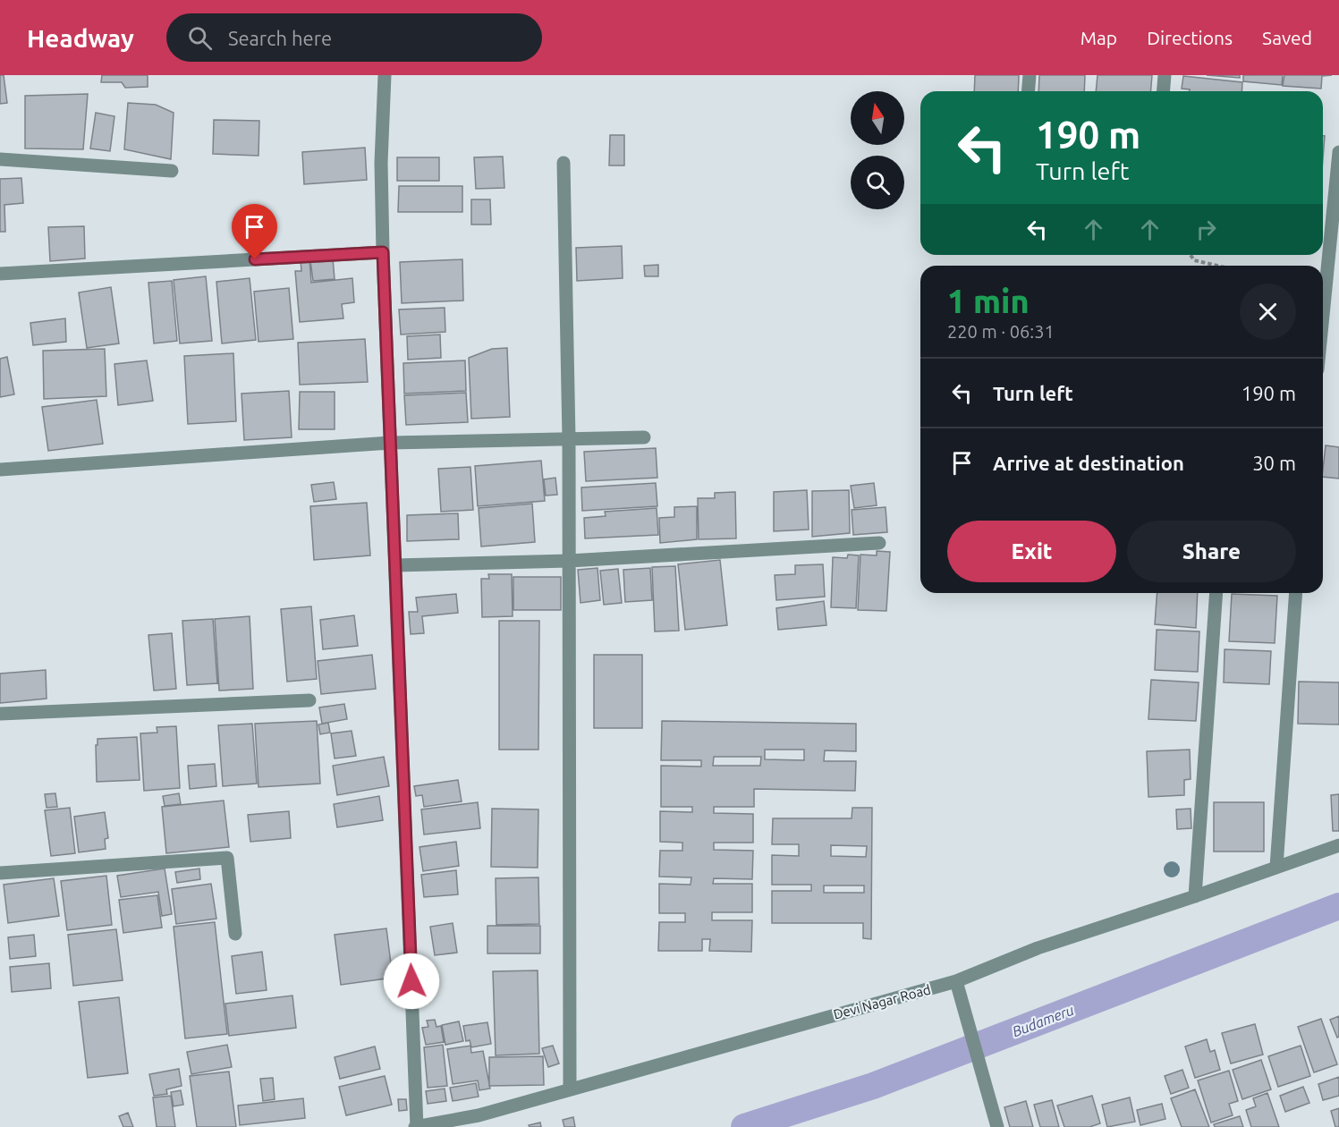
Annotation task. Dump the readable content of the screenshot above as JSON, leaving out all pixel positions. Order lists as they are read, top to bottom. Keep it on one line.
{"streets":{"street":["Devi Nagar Road"]},"water":["Budameru"],"north":"top","page":{"header":"Headway","search":"Search here","nav":["Map","Directions","Saved"],"turn":["190 m","Turn left"],"heading":["1 min","220 m · 06:31"],"list":[{"name":"Turn left","value":"190 m"},{"name":"Arrive at destination","value":"30 m"}],"buttons":["Exit","Share"]}}
